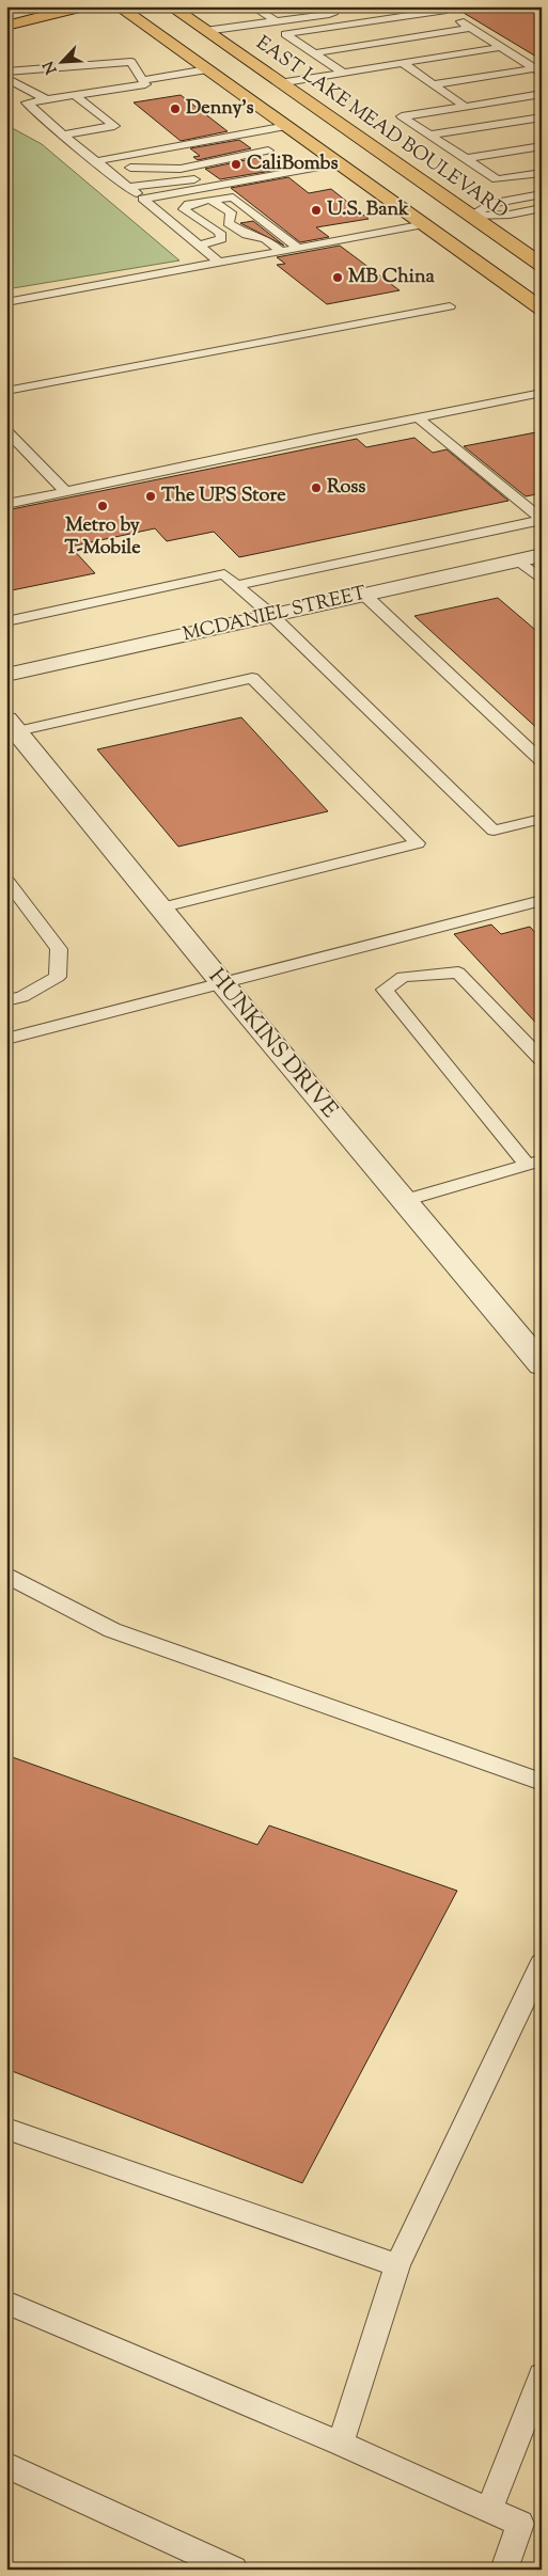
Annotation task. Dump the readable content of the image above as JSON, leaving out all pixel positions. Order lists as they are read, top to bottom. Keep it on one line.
{"streets":{"main road":["EAST LAKE MEAD BOULEVARD"],"street":["MCDANIEL STREET","HUNKINS DRIVE"]},"places":["Denny's","CaliBombs","U.S. Bank","MB China","Ross","The UPS Store","Metro by T-Mobile"],"north":"bottom left"}
